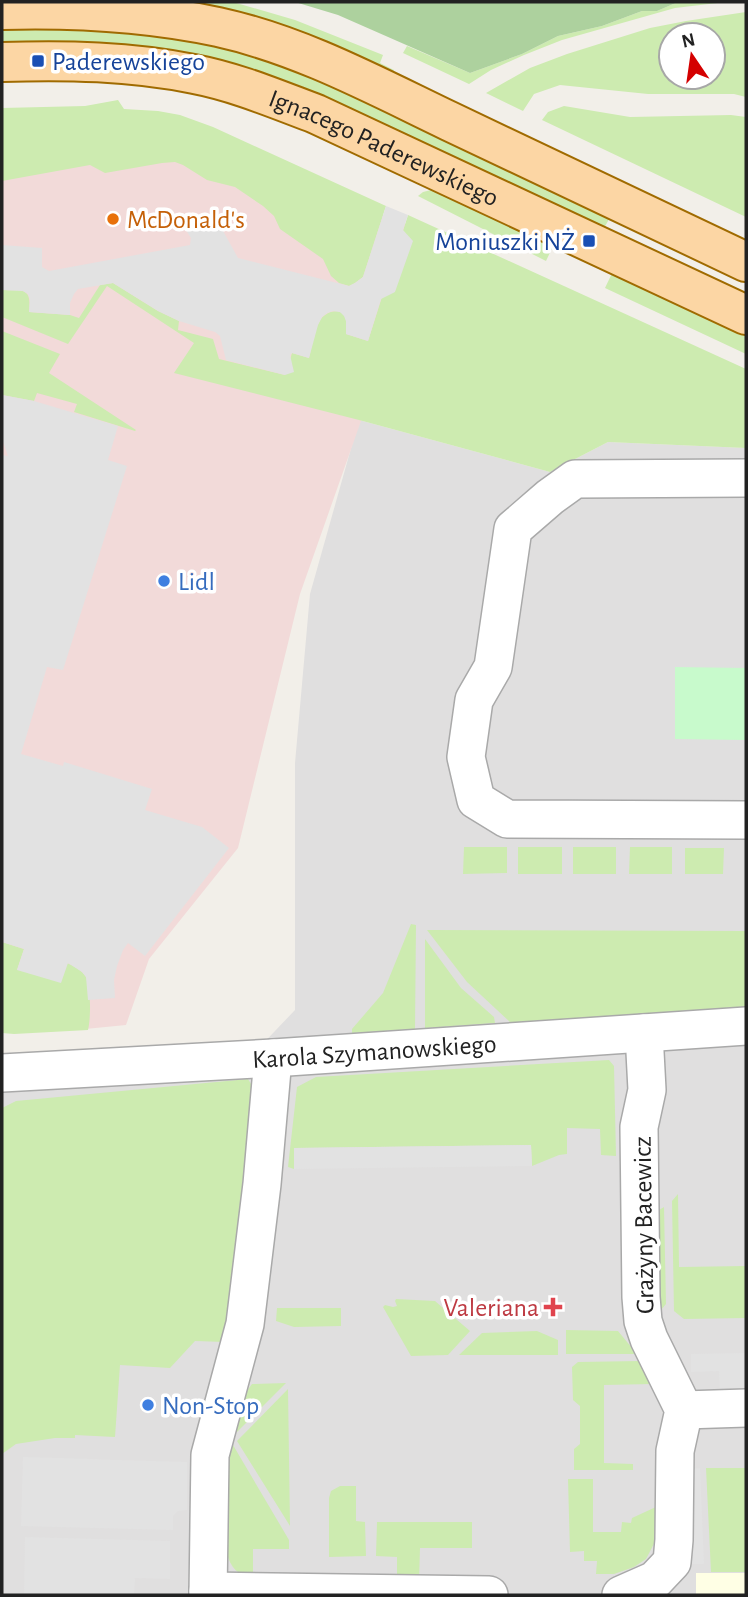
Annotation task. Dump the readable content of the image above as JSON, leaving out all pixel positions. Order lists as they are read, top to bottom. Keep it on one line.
{"streets":{"main road":["Ignacego Paderewskiego"],"street":["Karola Szymanowskiego","Grażyny Bacewicz"]},"crossings":[["Karola Szymanowskiego","Grażyny Bacewicz"]],"places":{"transit":["Paderewskiego","Moniuszki NŻ"],"other":["McDonald's","Lidl","Non-Stop"],"health":["Valeriana"]},"north":"top"}
